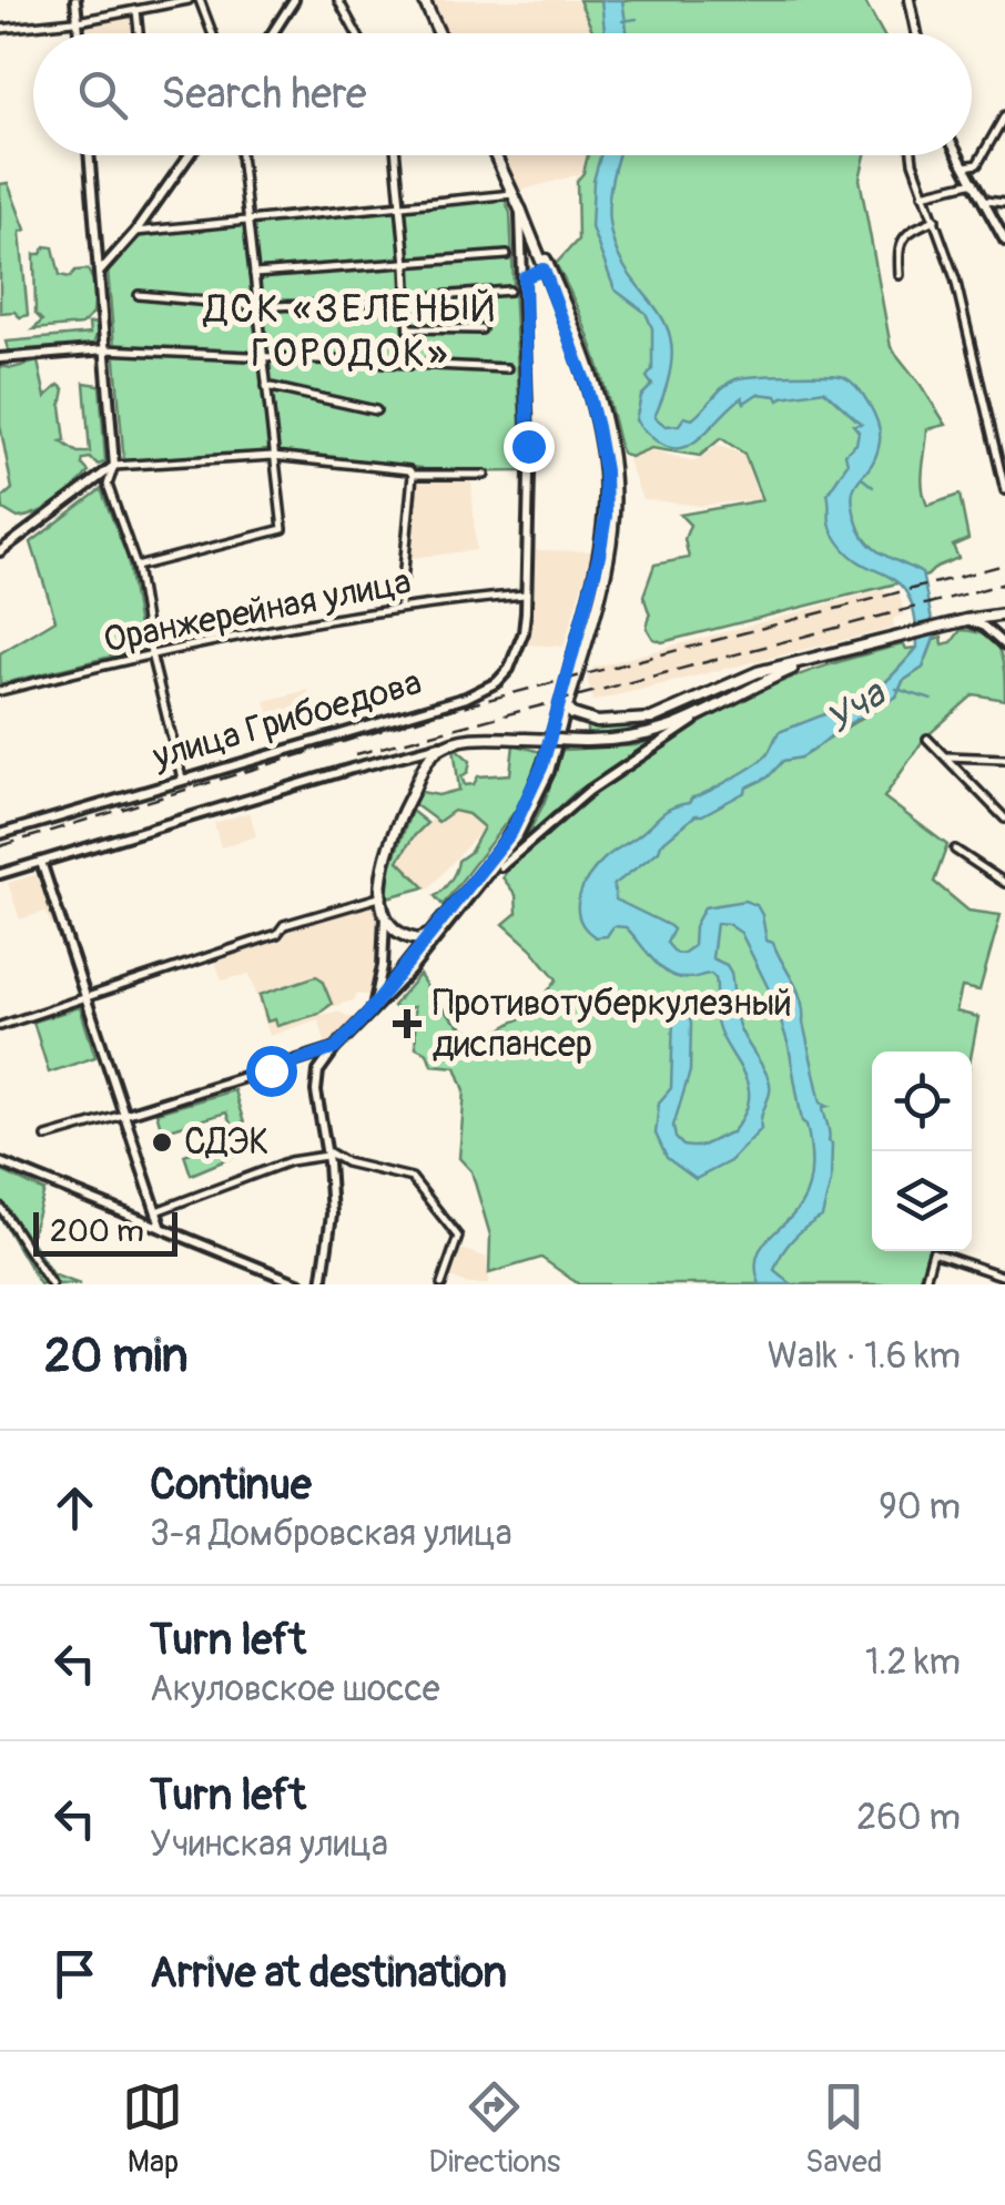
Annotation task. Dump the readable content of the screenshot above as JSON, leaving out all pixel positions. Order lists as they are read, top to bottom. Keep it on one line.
{"streets":{"street":["Оранжерейная улица","улица Грибоедова"]},"crossings":[["Оранжерейная улица","улица Грибоедова"]],"districts":["ДСК «ЗЕЛЕНЫЙ ГОРОДОК»"],"water":["Уча"],"places":{"health":["Противотуберкулезный диспансер"],"other":["СДЭК"]},"scale_bar":"200 m","page":{"search":"Search here","scale":"200 m","heading":["20 min","Walk · 1.6 km"],"list":[["Continue","3-я Домбровская улица","90 m"],["Turn left","Акуловское шоссе","1.2 km"],["Turn left","Учинская улица","260 m"],"Arrive at destination"],"nav":["Map","Directions","Saved"]}}
